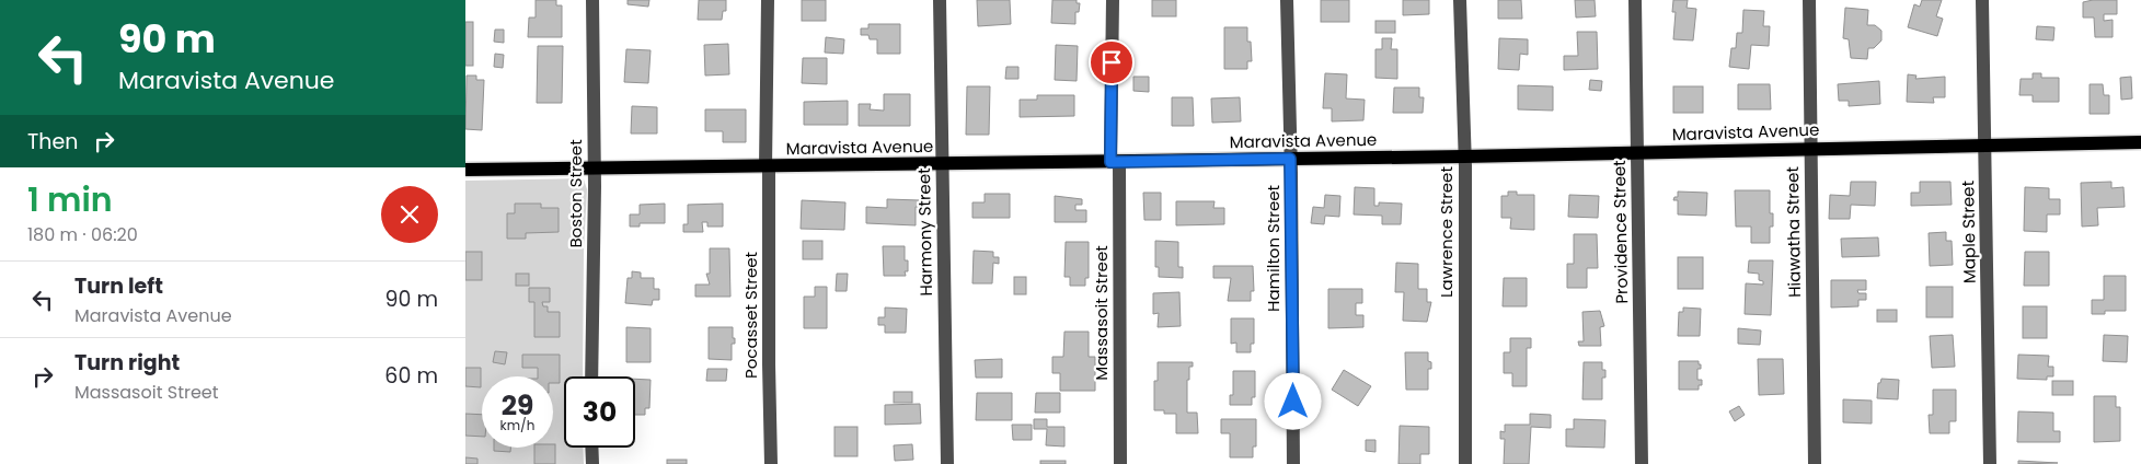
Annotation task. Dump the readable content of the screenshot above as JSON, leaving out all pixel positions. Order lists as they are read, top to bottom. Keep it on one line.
{"streets":{"main road":["Maravista Avenue"],"street":["Boston Street","Harmony Street","Lawrence Street","Providence Street","Hiawatha Street","Maple Street","Hamilton Street","Massasoit Street","Pocasset Street"]},"crossings":[["Maravista Avenue","Boston Street"],["Maravista Avenue","Harmony Street"],["Maravista Avenue","Lawrence Street"],["Maravista Avenue","Providence Street"],["Maravista Avenue","Hiawatha Street"],["Maravista Avenue","Maple Street"],["Maravista Avenue","Hamilton Street"],["Maravista Avenue","Massasoit Street"],["Maravista Avenue","Pocasset Street"]],"page":{"turn":["90 m","Maravista Avenue"],"then":"Then","heading":["1 min","180 m · 06:20"],"list":[{"name":"Turn left","note":"Maravista Avenue","value":"90 m"},{"name":"Turn right","note":"Massasoit Street","value":"60 m"}],"speed":"29 km/h","limit":"30"}}
